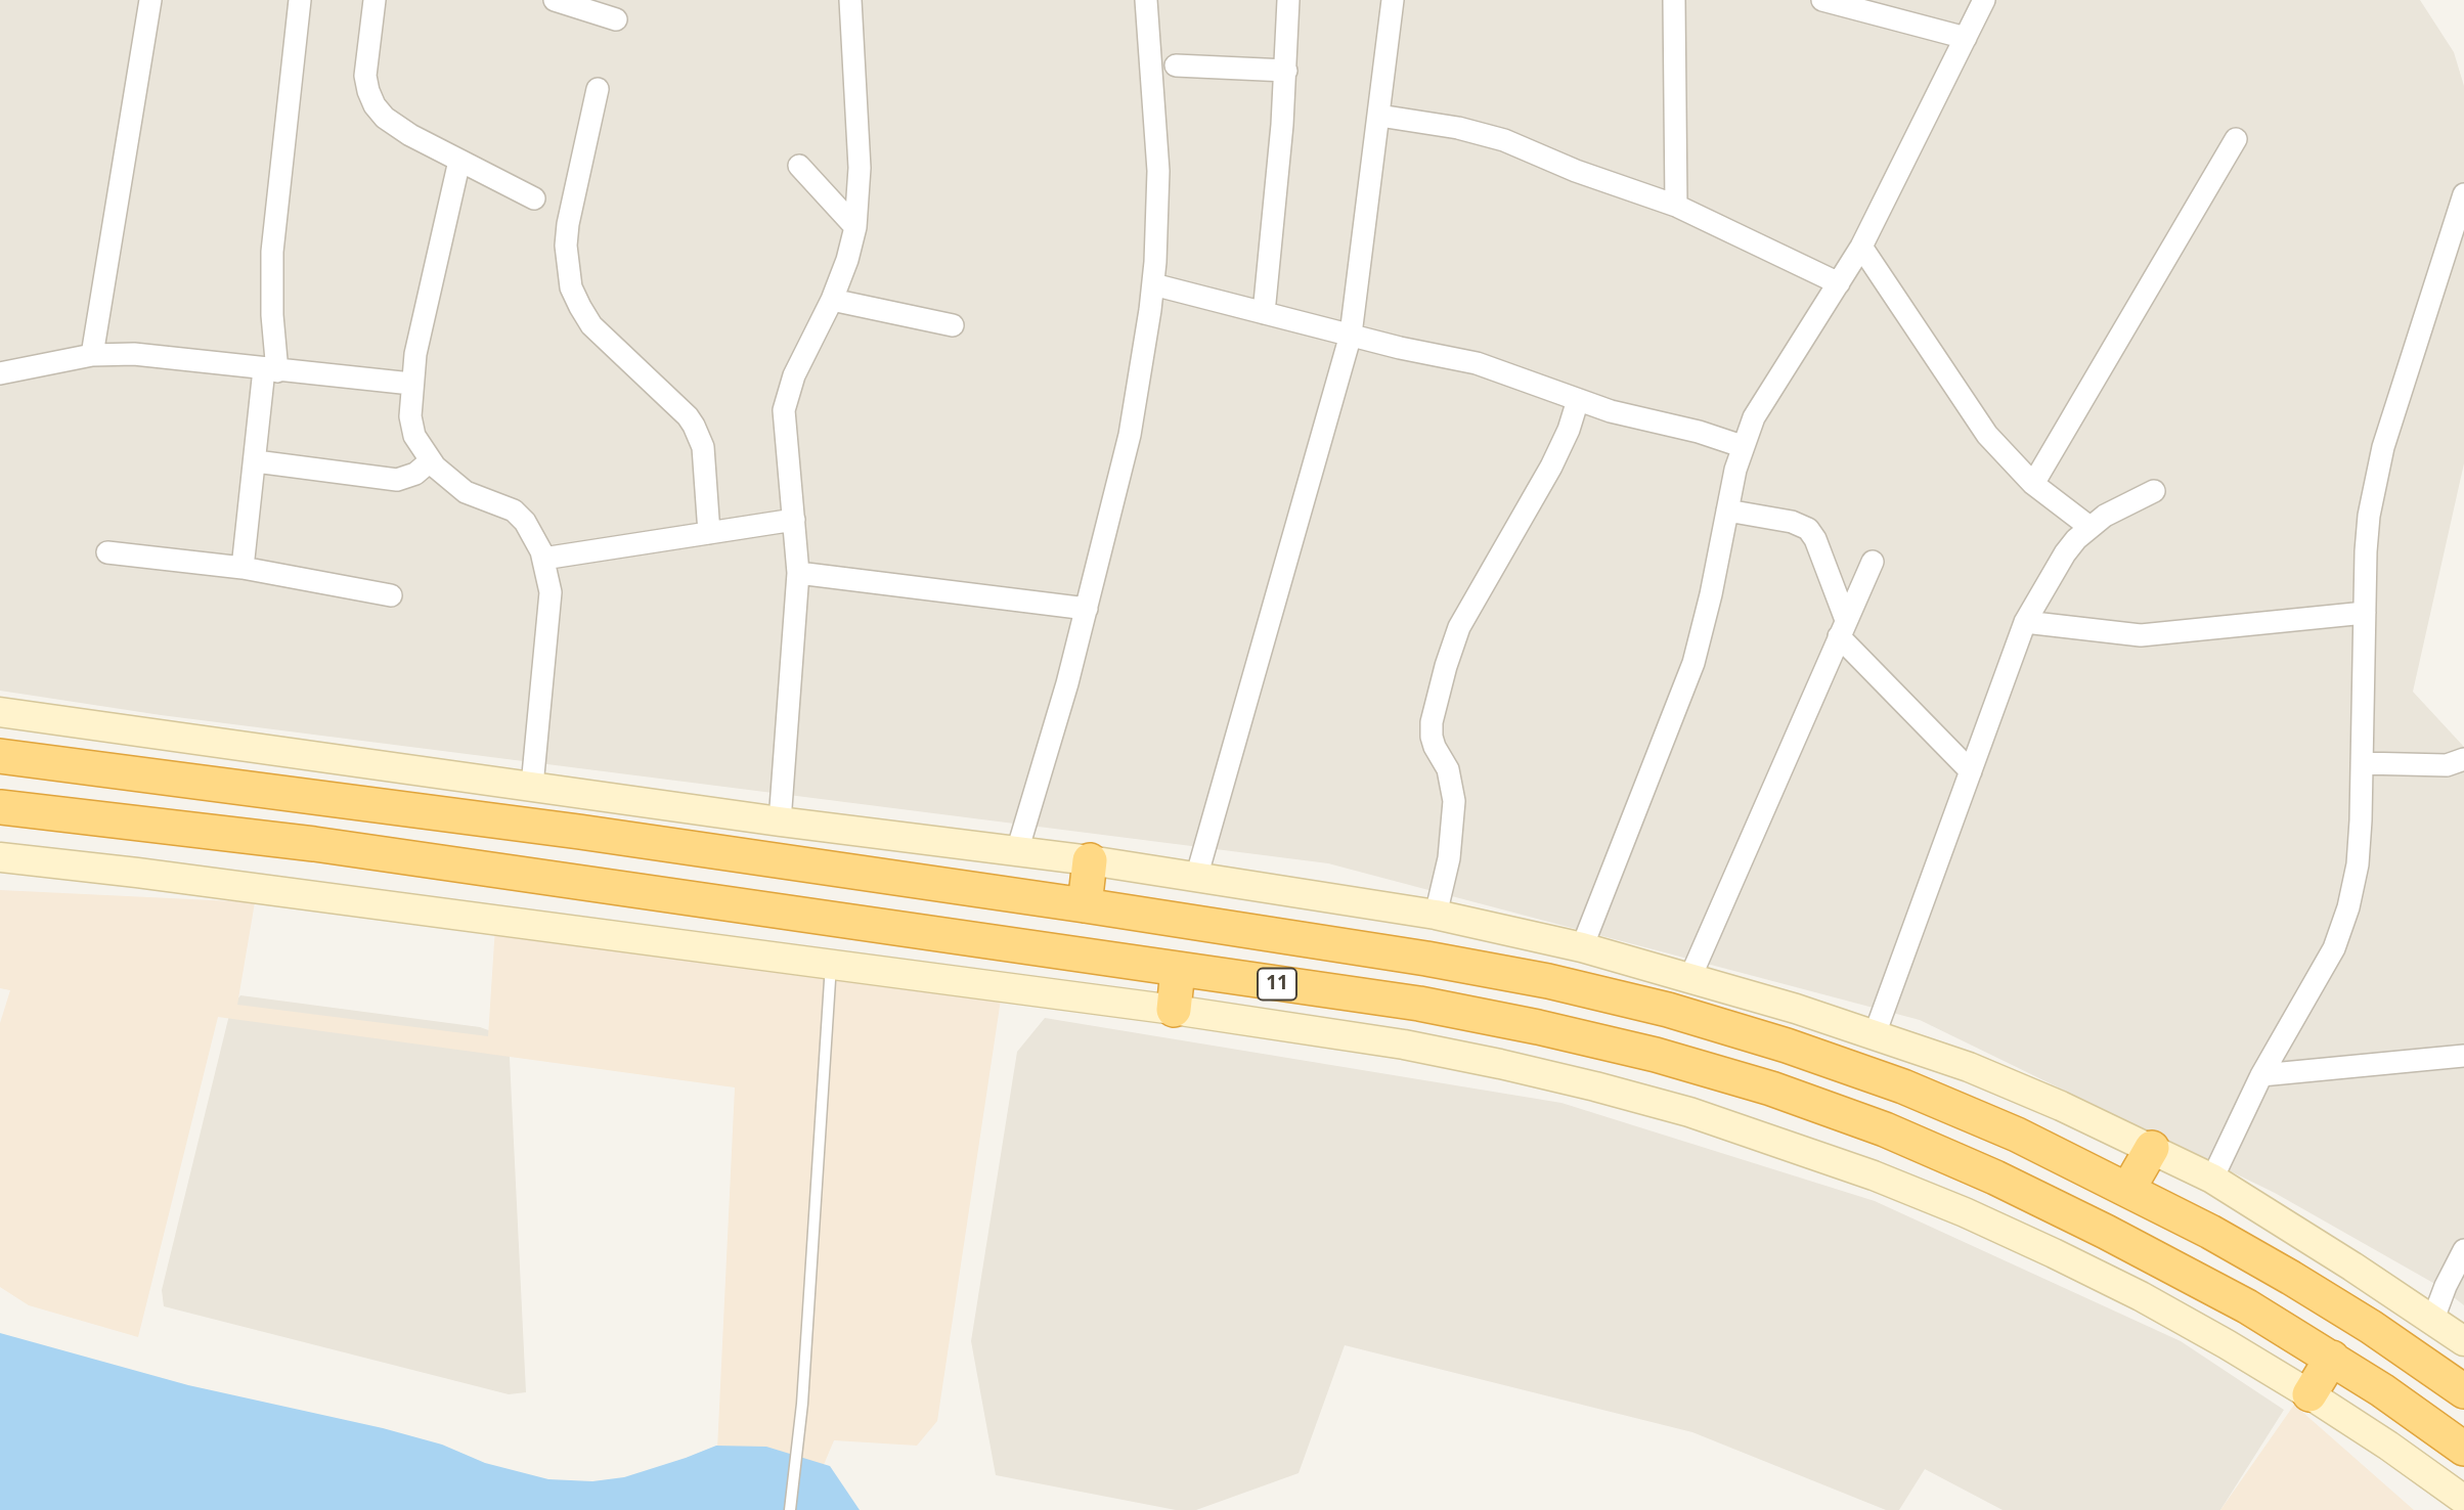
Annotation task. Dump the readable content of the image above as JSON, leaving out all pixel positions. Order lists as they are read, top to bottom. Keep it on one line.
{"streets":{"highway":["11"]}}
